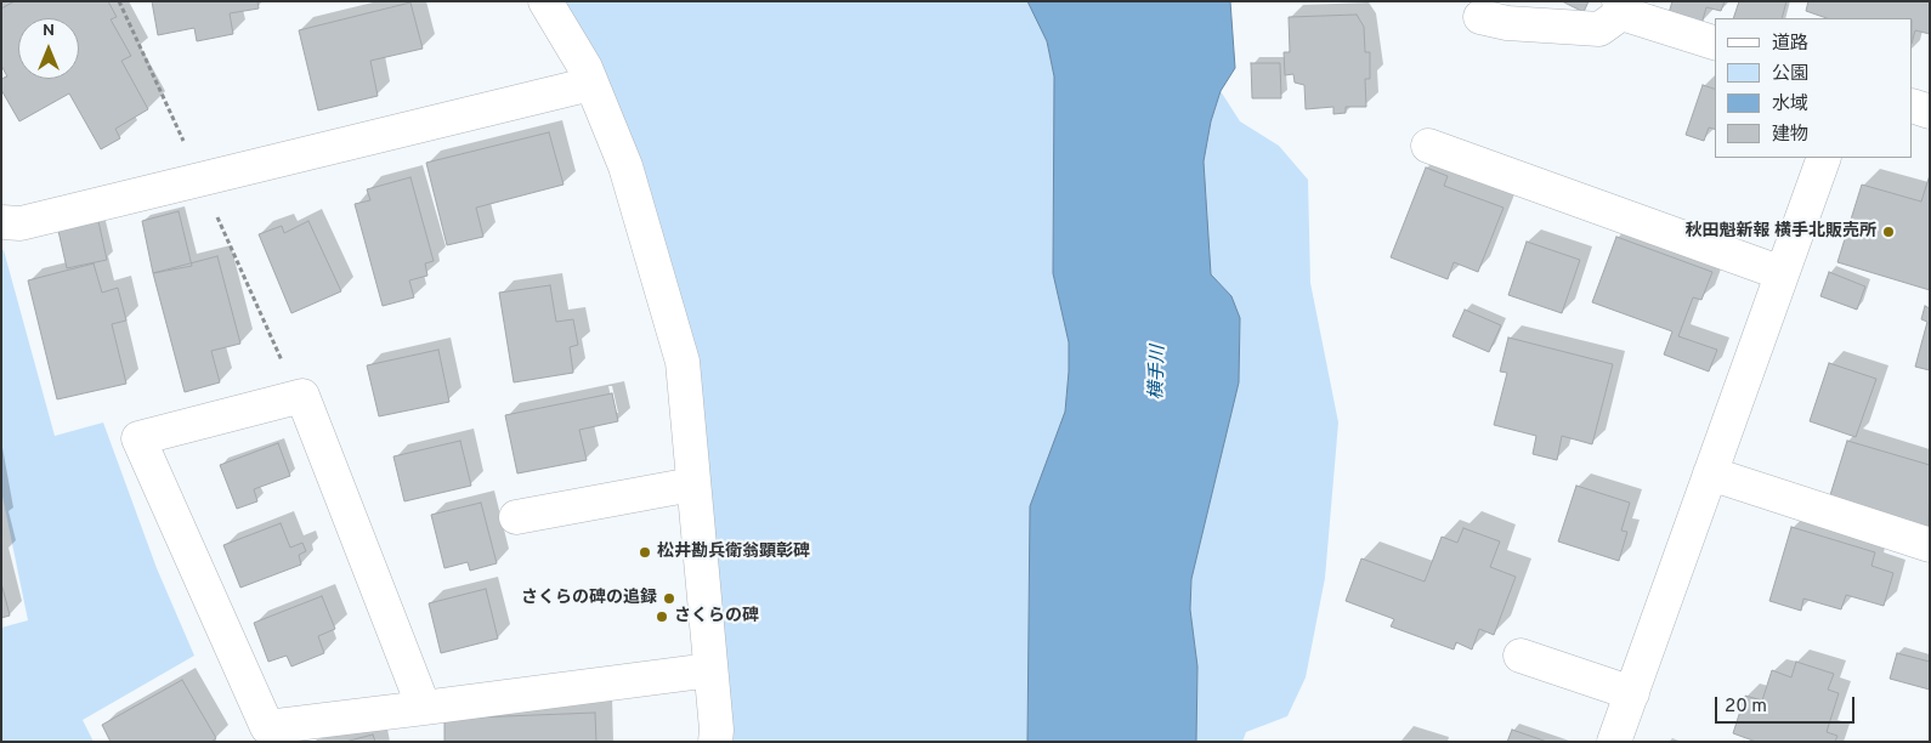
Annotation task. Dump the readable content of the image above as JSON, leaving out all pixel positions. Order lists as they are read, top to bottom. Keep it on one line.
{"water":["横手川"],"places":["秋田魁新報 横手北販売所","松井勘兵衛翁顕彰碑","さくらの碑の追録","さくらの碑"],"legend":["道路","公園","水域","建物"],"scale_bar":"20 m","north":"top"}
